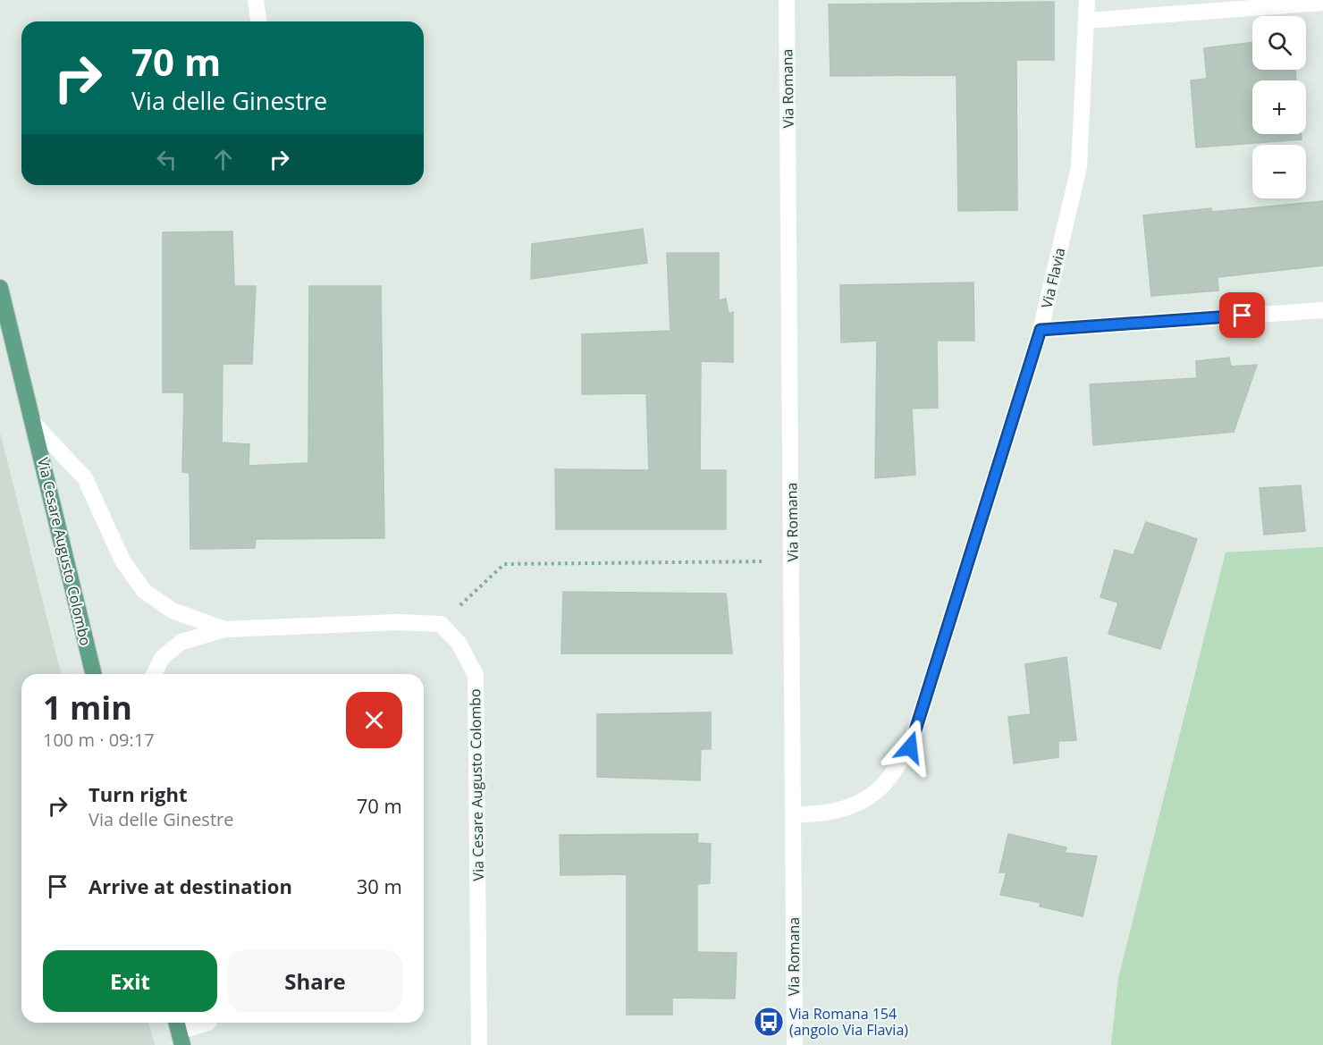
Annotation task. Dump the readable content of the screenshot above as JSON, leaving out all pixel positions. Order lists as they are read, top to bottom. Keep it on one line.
{"streets":{"main road":["Via Cesare Augusto Colombo"],"street":["Via Romana","Via Flavia"]},"crossings":[["Via Romana","Via Flavia"]],"places":{"bus stop":["Via Romana 154 (angolo Via Flavia)"]},"page":{"map_buttons":["+","−"],"turn":["70 m","Via delle Ginestre"],"heading":["1 min","100 m · 09:17"],"list":[{"name":"Turn right","note":"Via delle Ginestre","value":"70 m"},{"name":"Arrive at destination","value":"30 m"}],"buttons":["Exit","Share"]}}
